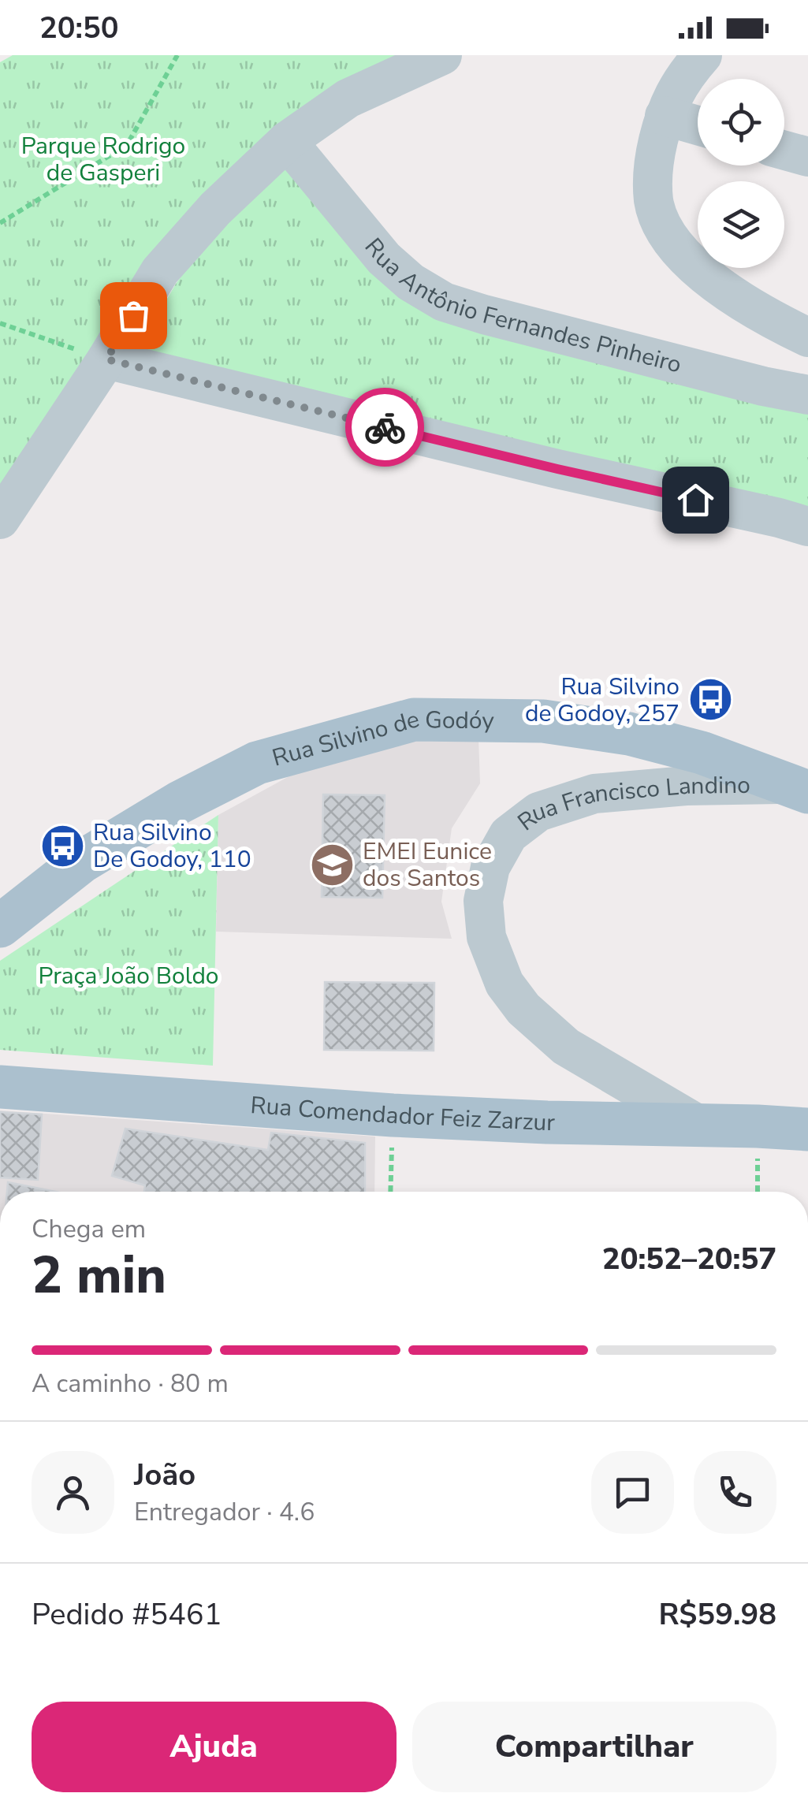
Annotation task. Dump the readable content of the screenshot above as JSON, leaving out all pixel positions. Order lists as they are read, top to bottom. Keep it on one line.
{"streets":{"main road":["Rua Silvino de Godóy","Rua Comendador Feiz Zarzur"],"street":["Rua Antônio Fernandes Pinheiro","Rua Francisco Landino"]},"crossings":[["Rua Silvino de Godóy","Rua Francisco Landino"],["Rua Francisco Landino","Rua Comendador Feiz Zarzur"]],"parks":["Parque Rodrigo de Gasperi","Praça João Boldo"],"places":{"bus stop":["Rua Silvino de Godoy, 257","Rua Silvino De Godoy, 110"],"school or university":["EMEI Eunice dos Santos"]},"page":{"status":"20:50","heading":["2 min","Chega em","20:52–20:57"],"panel":["João","Entregador · 4.6","Pedido #5461","R$59.98"],"bar":"A caminho · 80 m","buttons":["Ajuda","Compartilhar"]}}
